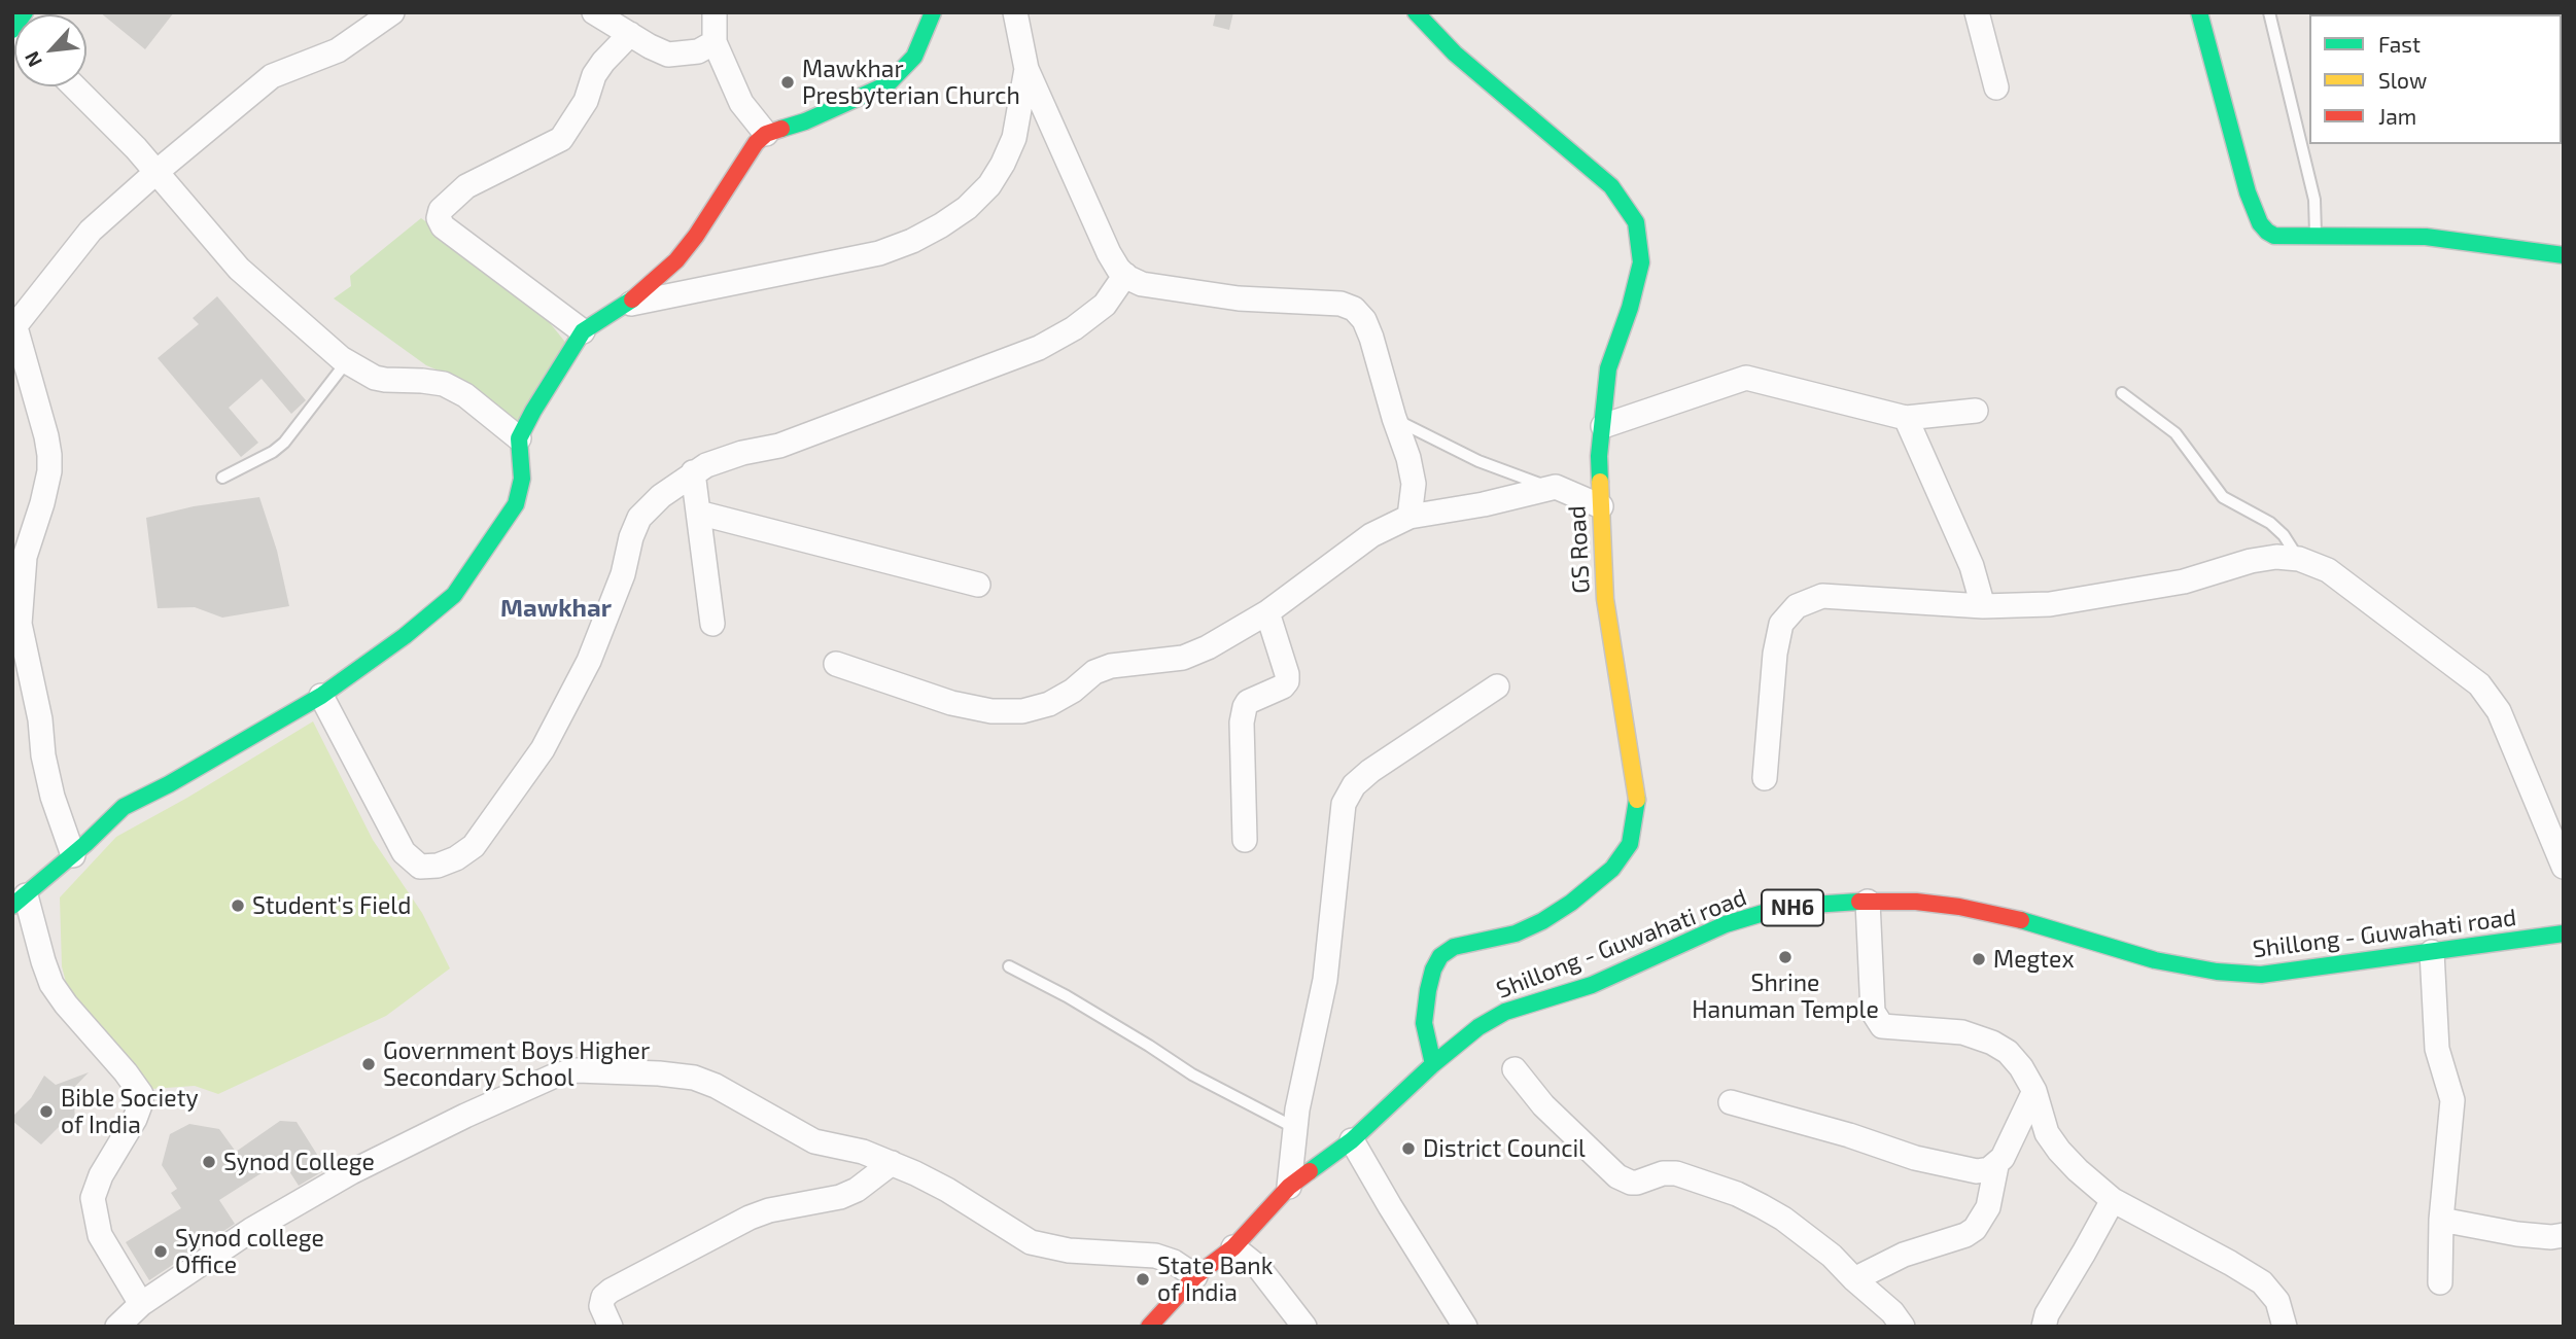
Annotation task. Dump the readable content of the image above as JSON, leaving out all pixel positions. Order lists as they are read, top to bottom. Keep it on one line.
{"streets":{"main road":["GS Road","NH6","Shillong - Guwahati road"]},"crossings":[["GS Road","Shillong - Guwahati road"]],"districts":["Mawkhar"],"places":["Mawkhar Presbyterian Church","Student's Field","Shrine Hanuman Temple","Megtex","Government Boys Higher Secondary School","Bible Society of India","District Council","Synod College","Synod college Office","State Bank of India"],"legend":["Fast","Slow","Jam"],"north":"bottom left"}
